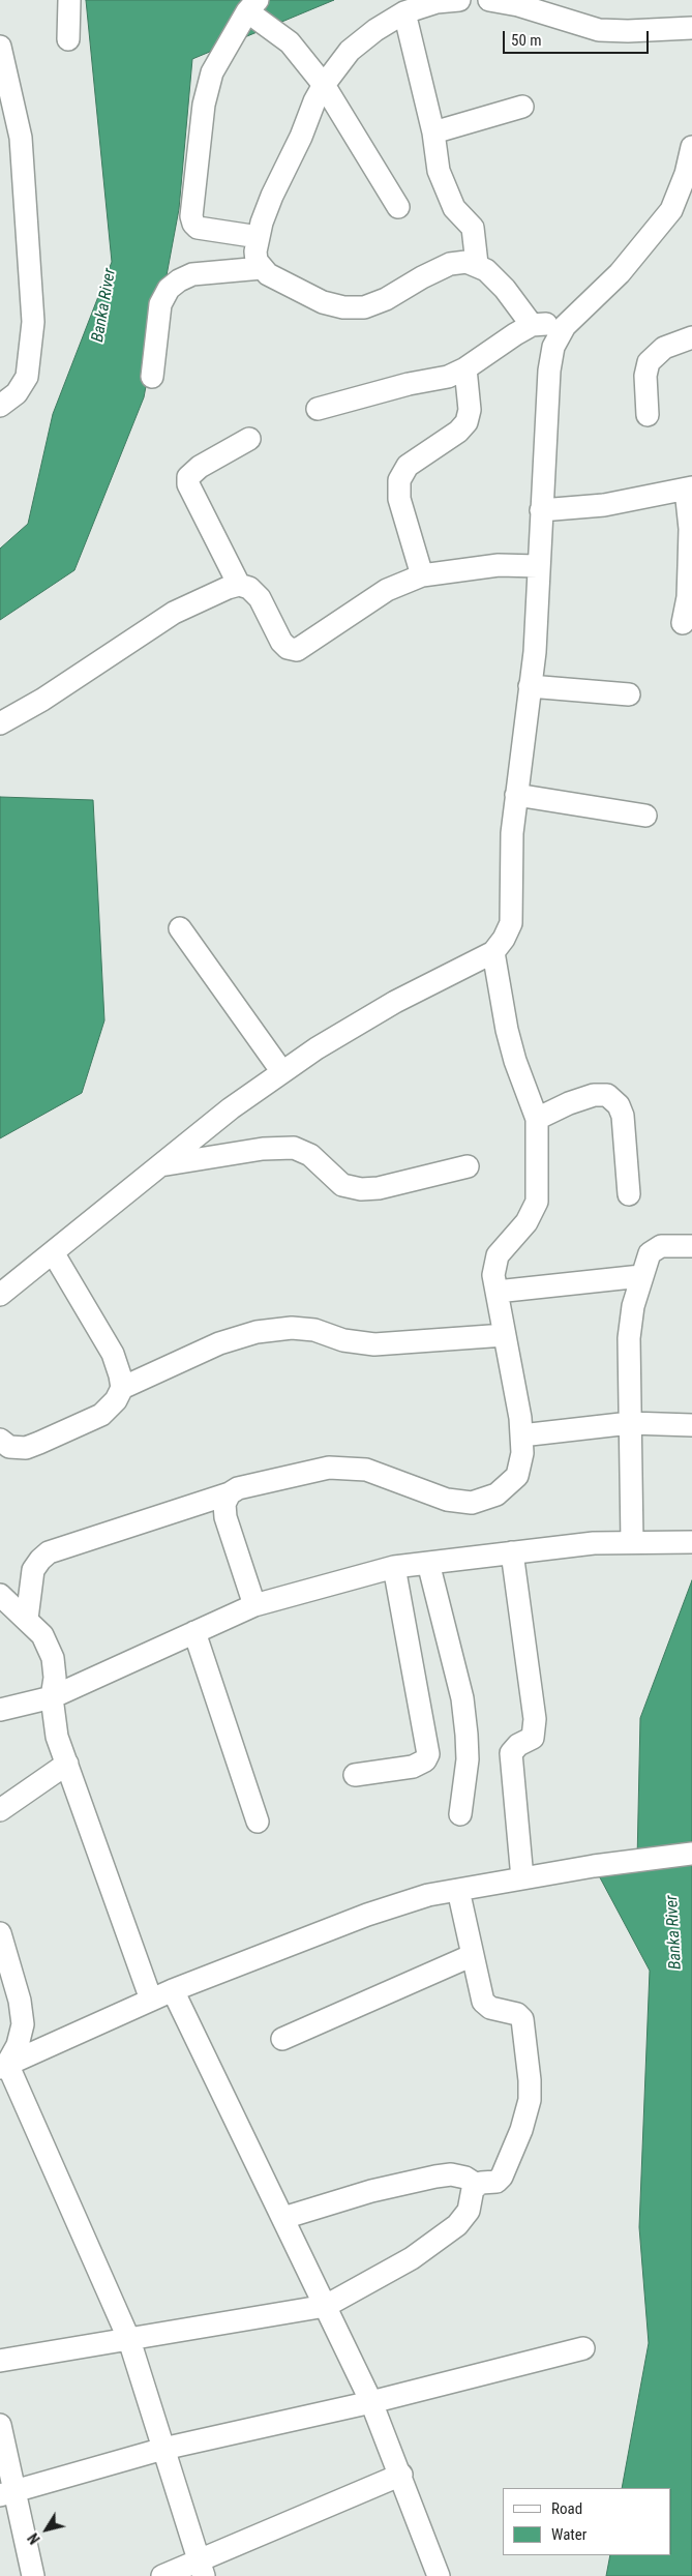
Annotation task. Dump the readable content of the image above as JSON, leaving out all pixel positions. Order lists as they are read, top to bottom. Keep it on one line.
{"water":["Banka River"],"legend":["Road","Water"],"scale_bar":"50 m","north":"bottom left"}
